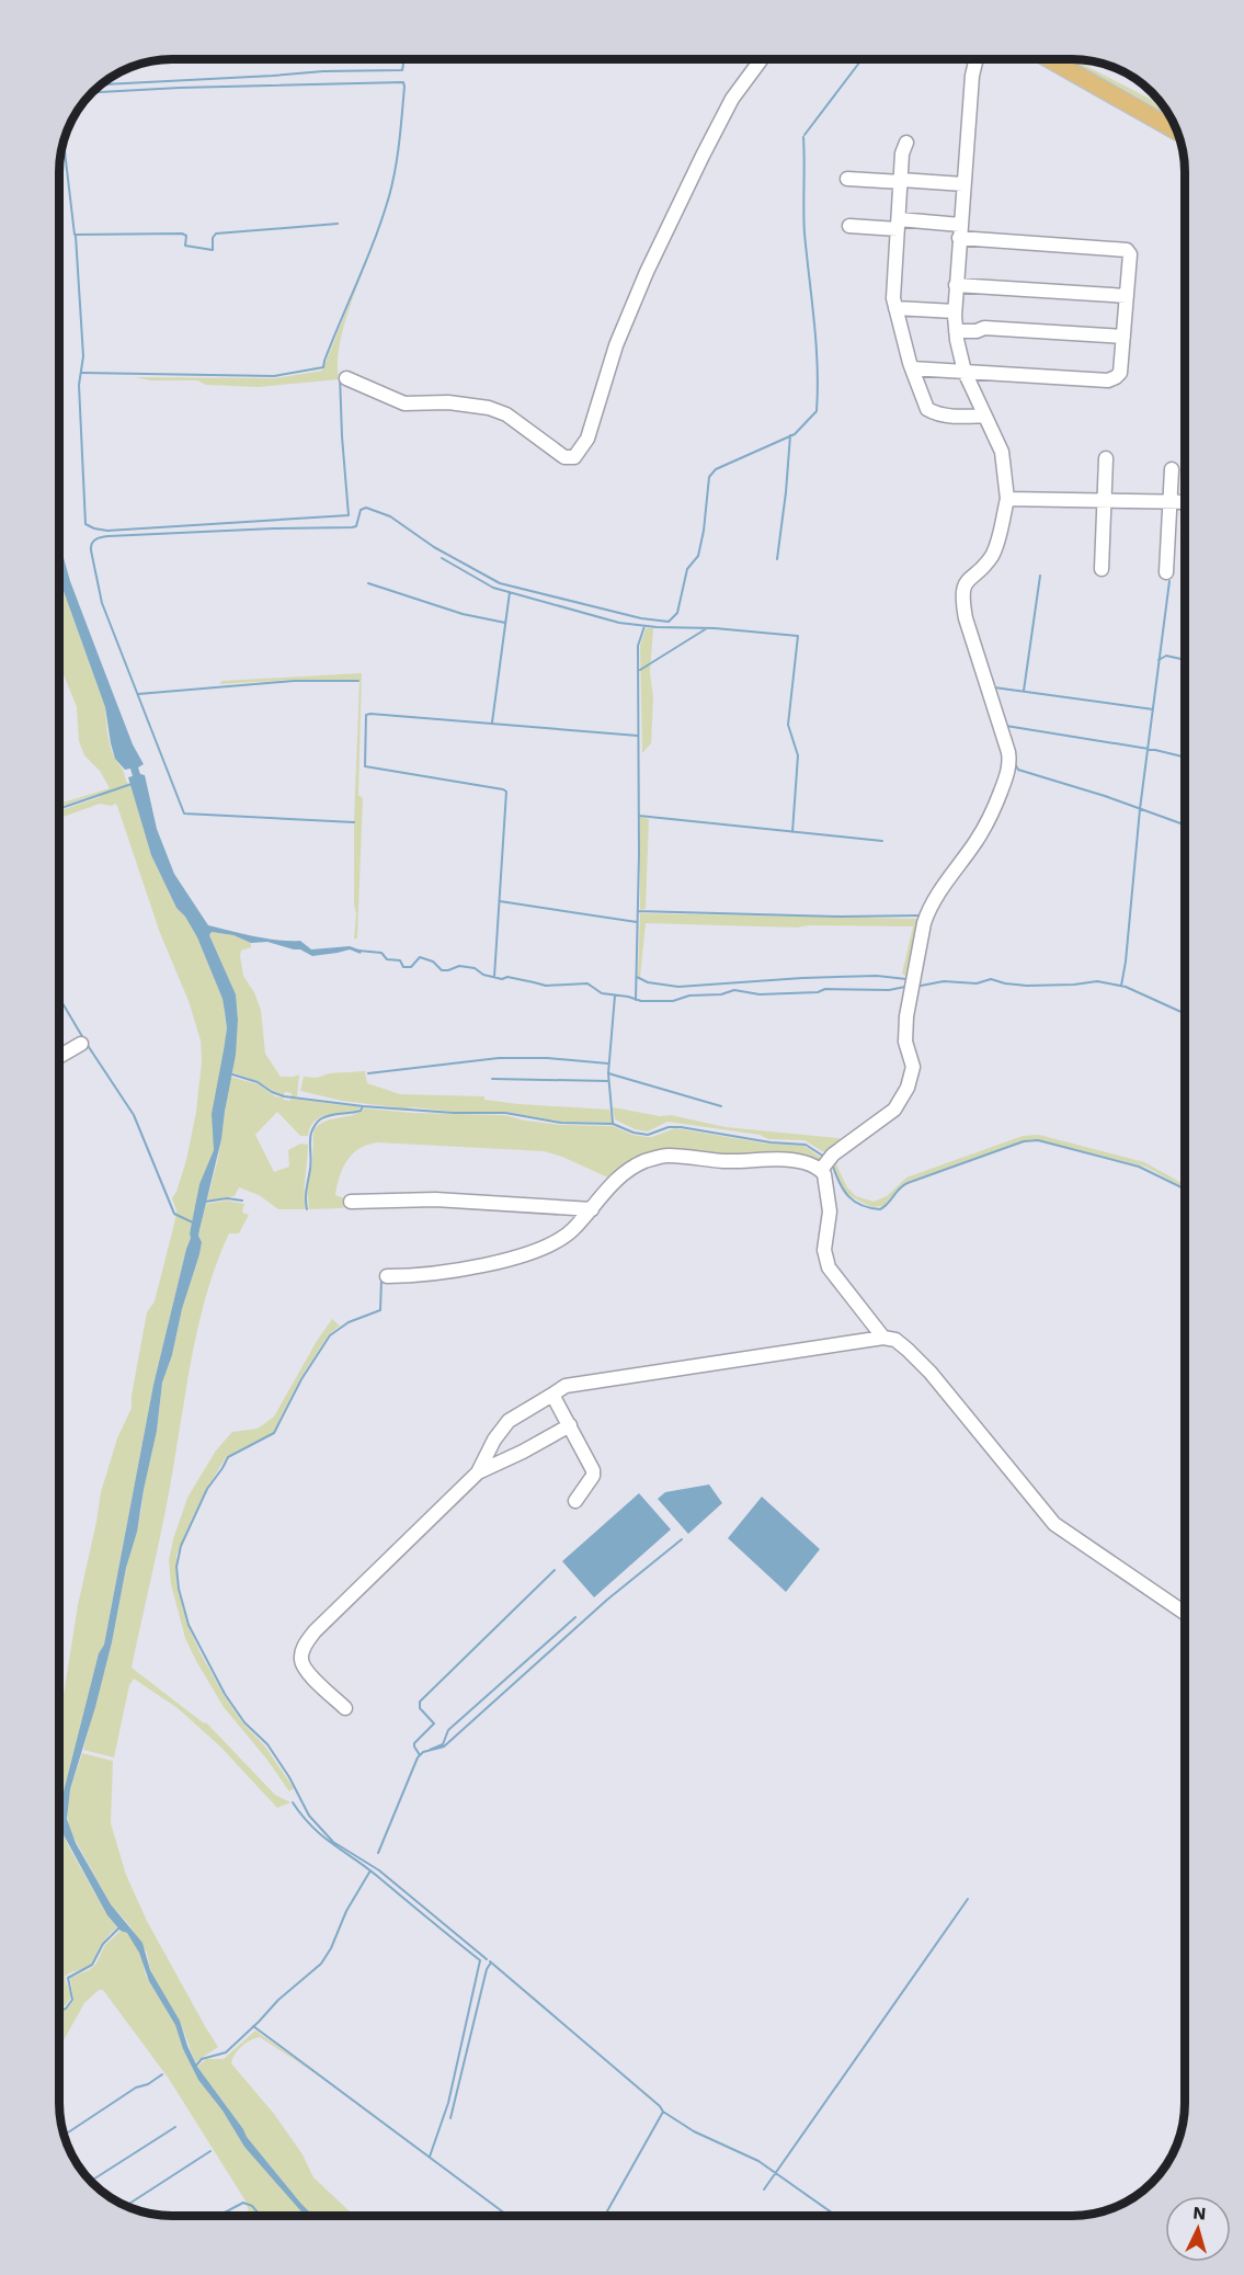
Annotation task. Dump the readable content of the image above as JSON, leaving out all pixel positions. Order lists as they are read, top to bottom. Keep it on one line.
{"north":"top"}
